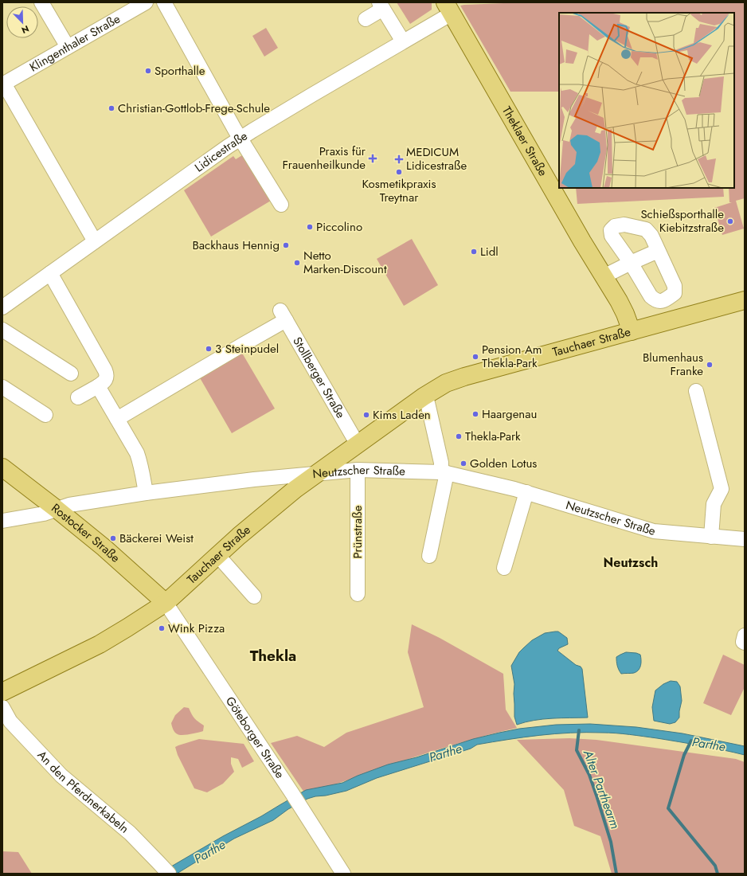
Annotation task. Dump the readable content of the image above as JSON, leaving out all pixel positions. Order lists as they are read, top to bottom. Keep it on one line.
{"streets":{"main road":["Theklaer Straße","Tauchaer Straße","Rostocker Straße"],"street":["Klingenthaler Straße","Lidicestraße","Stollberger Straße","Neutzscher Straße","Prünstraße","Göteborger Straße","An den Pferdnerkabeln"]},"crossings":[["Klingenthaler Straße","Lidicestraße"],["Theklaer Straße","Lidicestraße"],["Theklaer Straße","Tauchaer Straße"],["Tauchaer Straße","Stollberger Straße"],["Tauchaer Straße","Neutzscher Straße"],["Tauchaer Straße","Rostocker Straße"],["Tauchaer Straße","Göteborger Straße"],["Neutzscher Straße","Prünstraße"],["Neutzscher Straße","Rostocker Straße"],["Rostocker Straße","Göteborger Straße"]],"districts":["Neutzsch","Thekla"],"water":["Parthe","Alter Parthearm"],"places":{"other":["Sporthalle","Christian-Gottlob-Frege-Schule","Kosmetikpraxis Treytnar","Schießsporthalle Kiebitzstraße","Piccolino","Backhaus Hennig","Lidl","Netto Marken-Discount","3 Steinpudel","Pension Am Thekla-Park","Blumenhaus Franke","Haargenau","Kims Laden","Thekla-Park","Golden Lotus","Bäckerei Weist","Wink Pizza"],"health":["Praxis für Frauenheilkunde","MEDICUM Lidicestraße"]},"north":"bottom right"}
